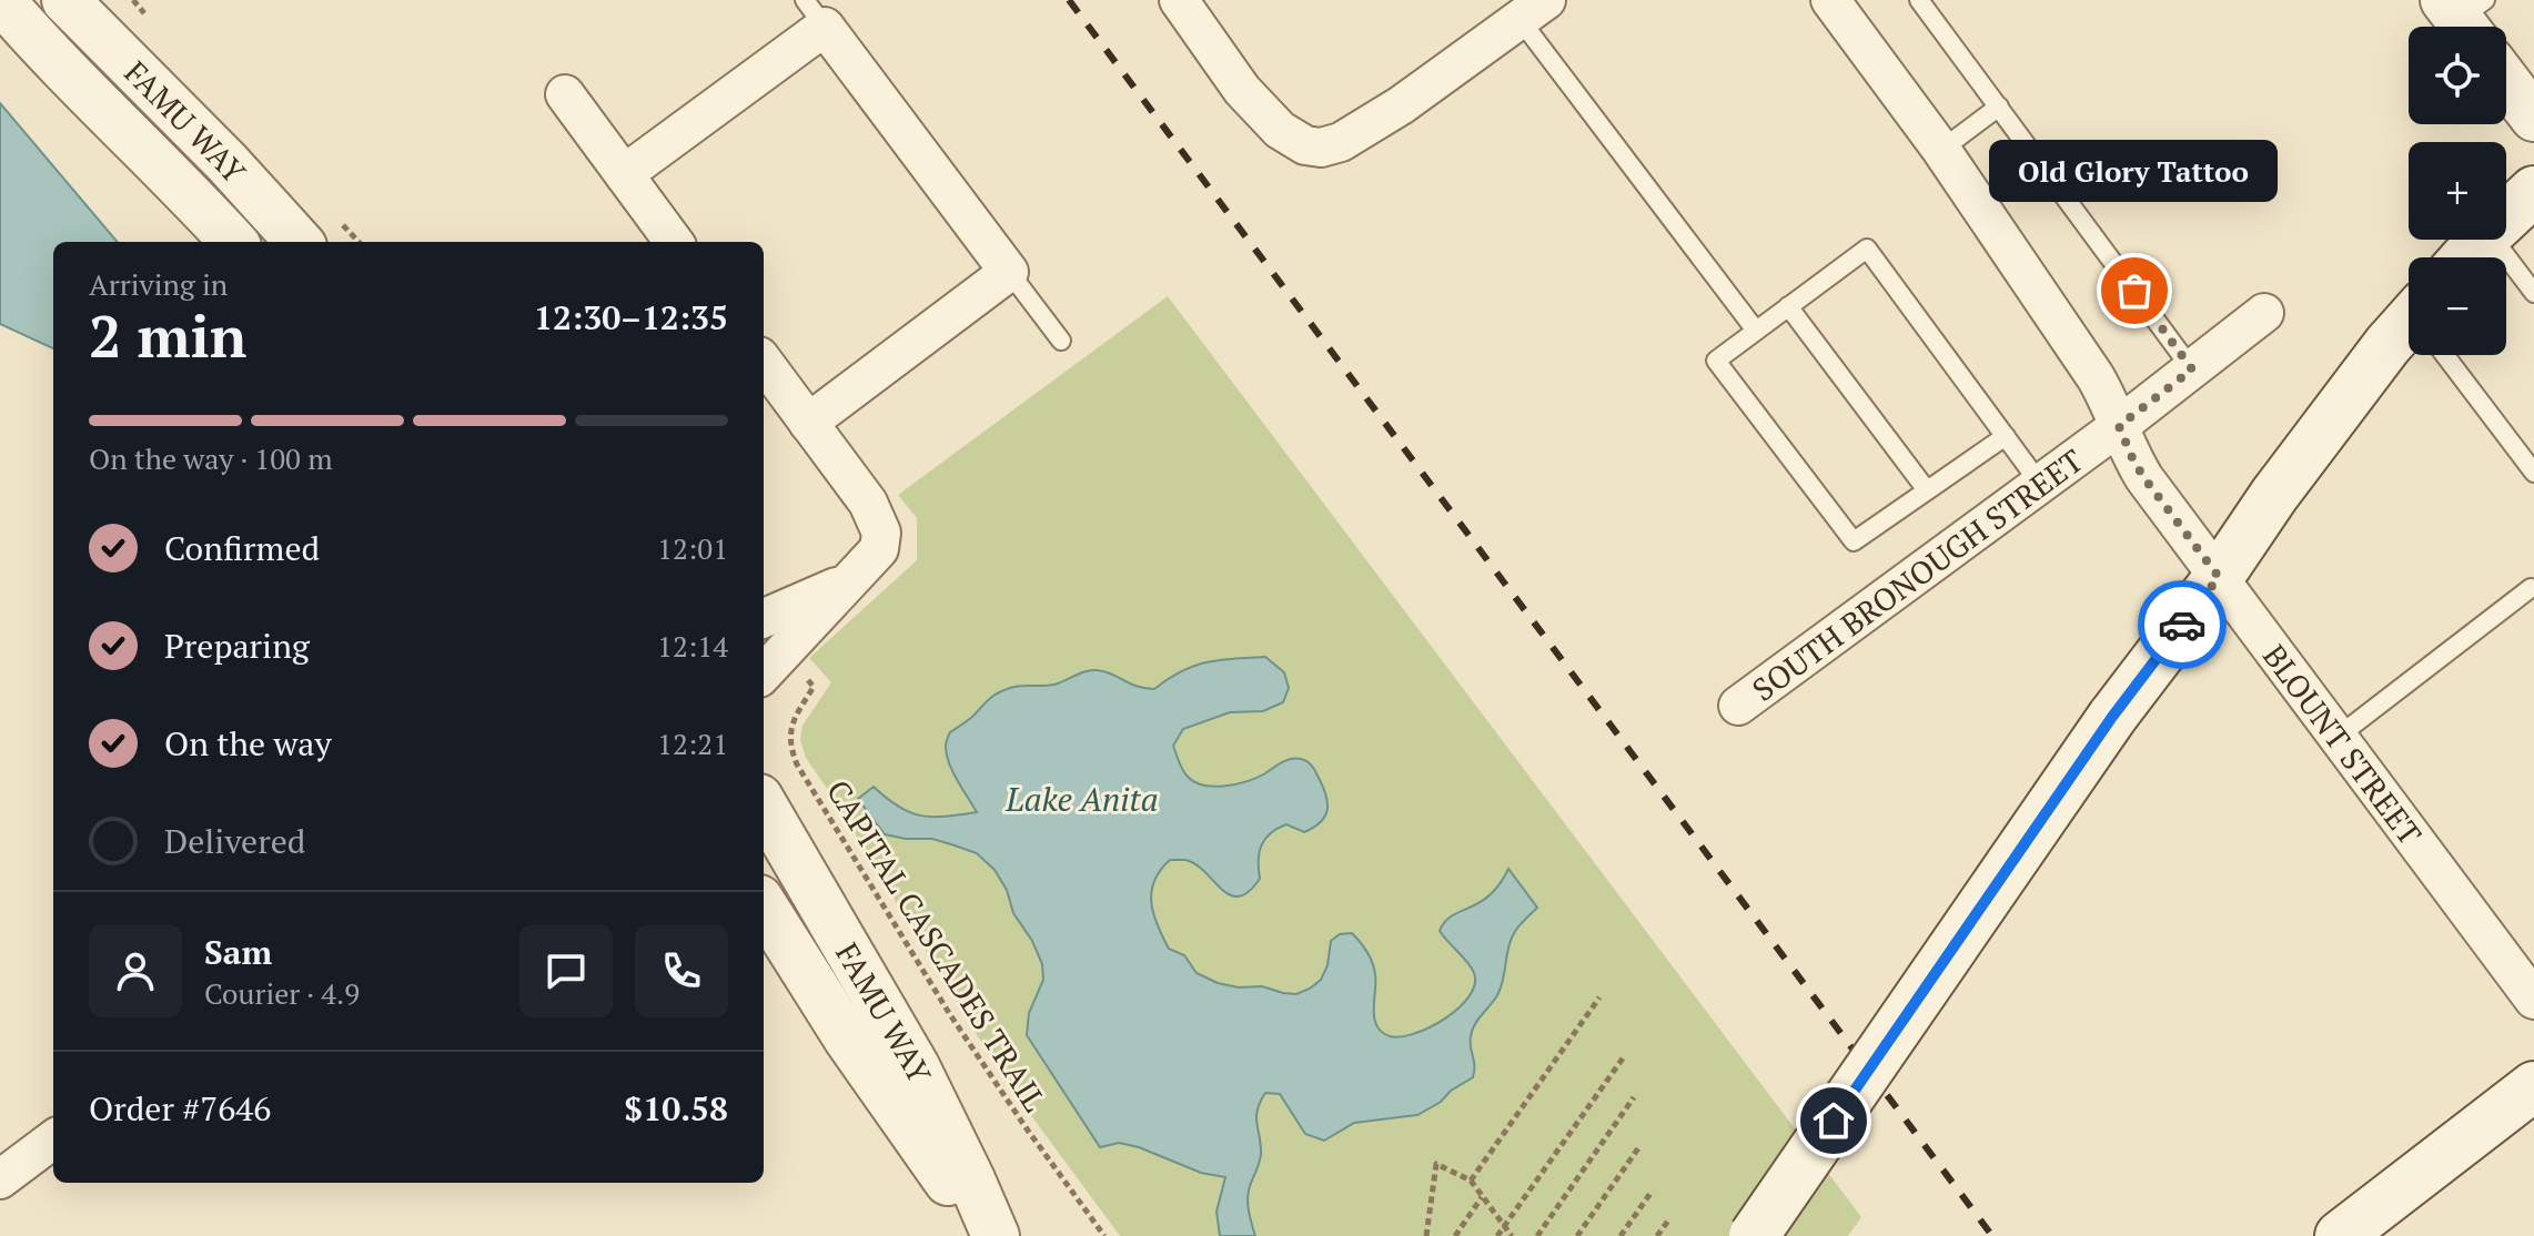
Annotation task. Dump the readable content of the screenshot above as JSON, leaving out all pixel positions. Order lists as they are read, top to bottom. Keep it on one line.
{"streets":{"street":["FAMU WAY","SOUTH BRONOUGH STREET","BLOUNT STREET"],"path":["CAPITAL CASCADES TRAIL"]},"crossings":[["SOUTH BRONOUGH STREET","BLOUNT STREET"]],"water":["Lake Anita"],"places":["Old Glory Tattoo"],"page":{"map_buttons":["+","−"],"bubble":"Old Glory Tattoo","heading":["2 min","Arriving in","12:30–12:35"],"panel":["Sam","Courier · 4.9","Order #7646","$10.58"],"bar":"On the way · 100 m","list":[["Confirmed","12:01"],["Preparing","12:14"],["On the way","12:21"],"Delivered"]}}
